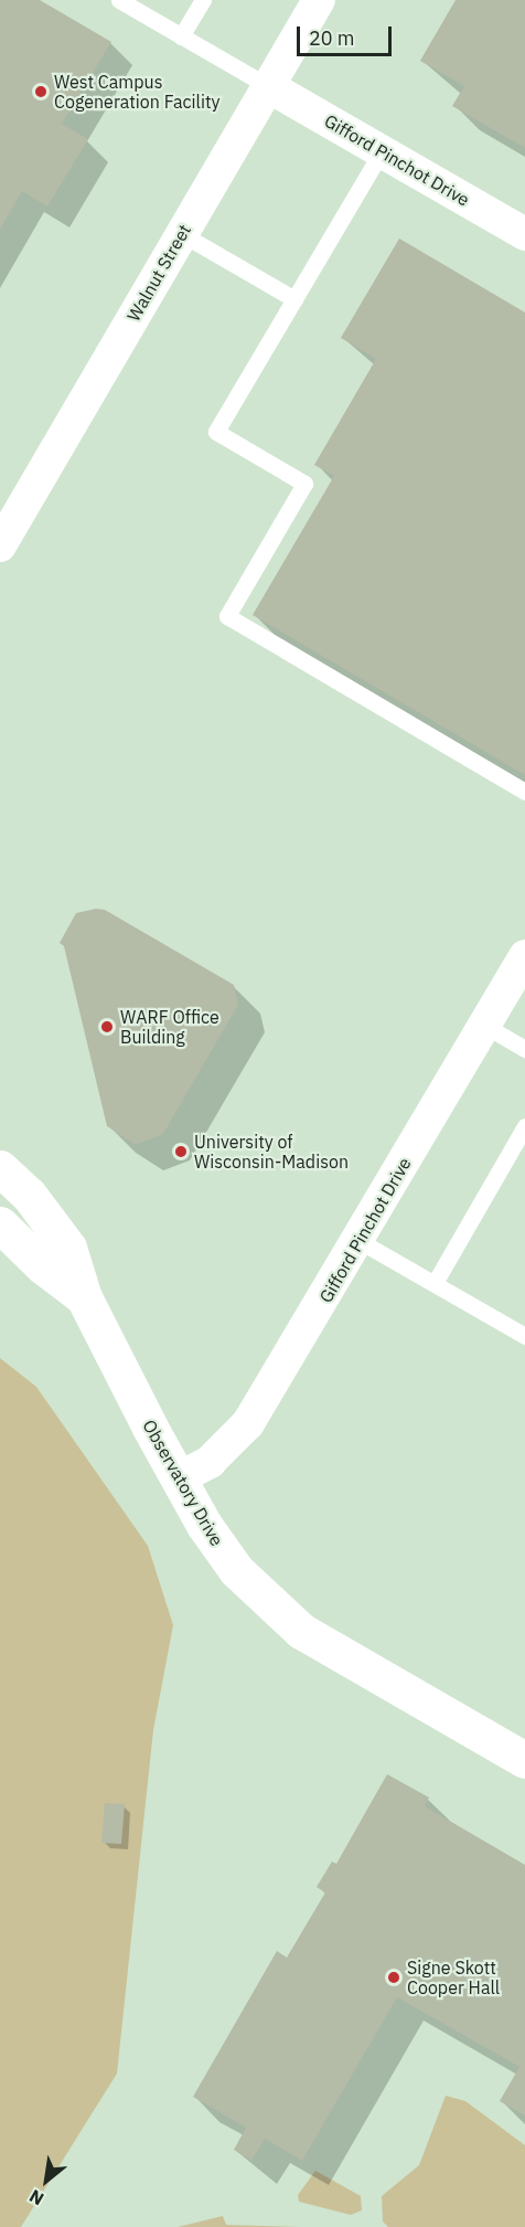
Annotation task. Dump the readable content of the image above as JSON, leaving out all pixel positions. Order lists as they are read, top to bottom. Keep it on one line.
{"streets":{"street":["Gifford Pinchot Drive","Walnut Street","Observatory Drive"]},"crossings":[["Gifford Pinchot Drive","Walnut Street"],["Gifford Pinchot Drive","Observatory Drive"]],"places":["West Campus Cogeneration Facility","WARF Office Building","University of Wisconsin-Madison","Signe Skott Cooper Hall"],"scale_bar":"20 m","north":"bottom left"}
